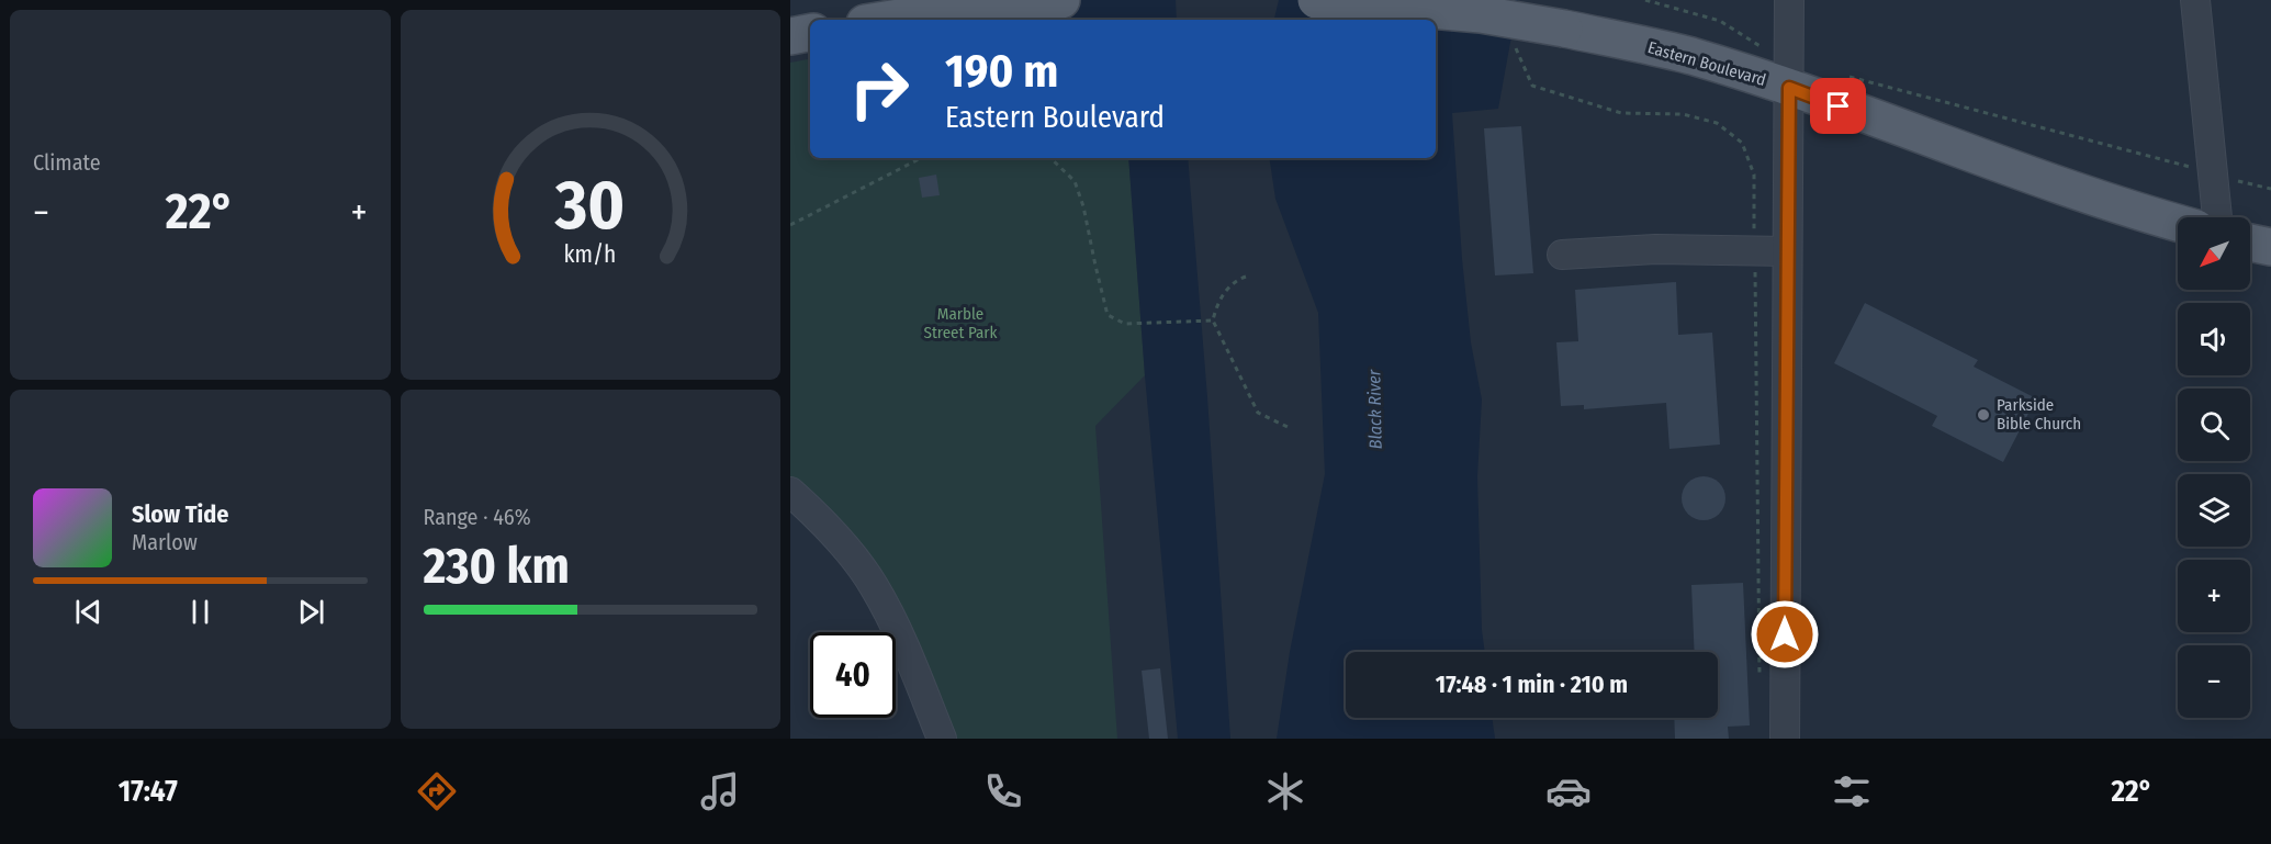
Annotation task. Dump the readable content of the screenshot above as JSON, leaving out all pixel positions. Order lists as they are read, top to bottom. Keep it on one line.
{"streets":{"main road":["Eastern Boulevard"]},"water":["Black River"],"parks":["Marble Street Park"],"places":["Parkside Bible Church"],"north":"bottom left","page":{"tile":["Climate",["Range · 46%","230 km"]],"turn":["190 m","Eastern Boulevard"],"heat":["−","22°","+"],"map_buttons":["+","−"],"song":["Slow Tide","Marlow"],"limit":"40","trip":"17:48 · 1 min · 210 m","tabs":["17:47","22°"],"gauge":["30","km/h"]}}
